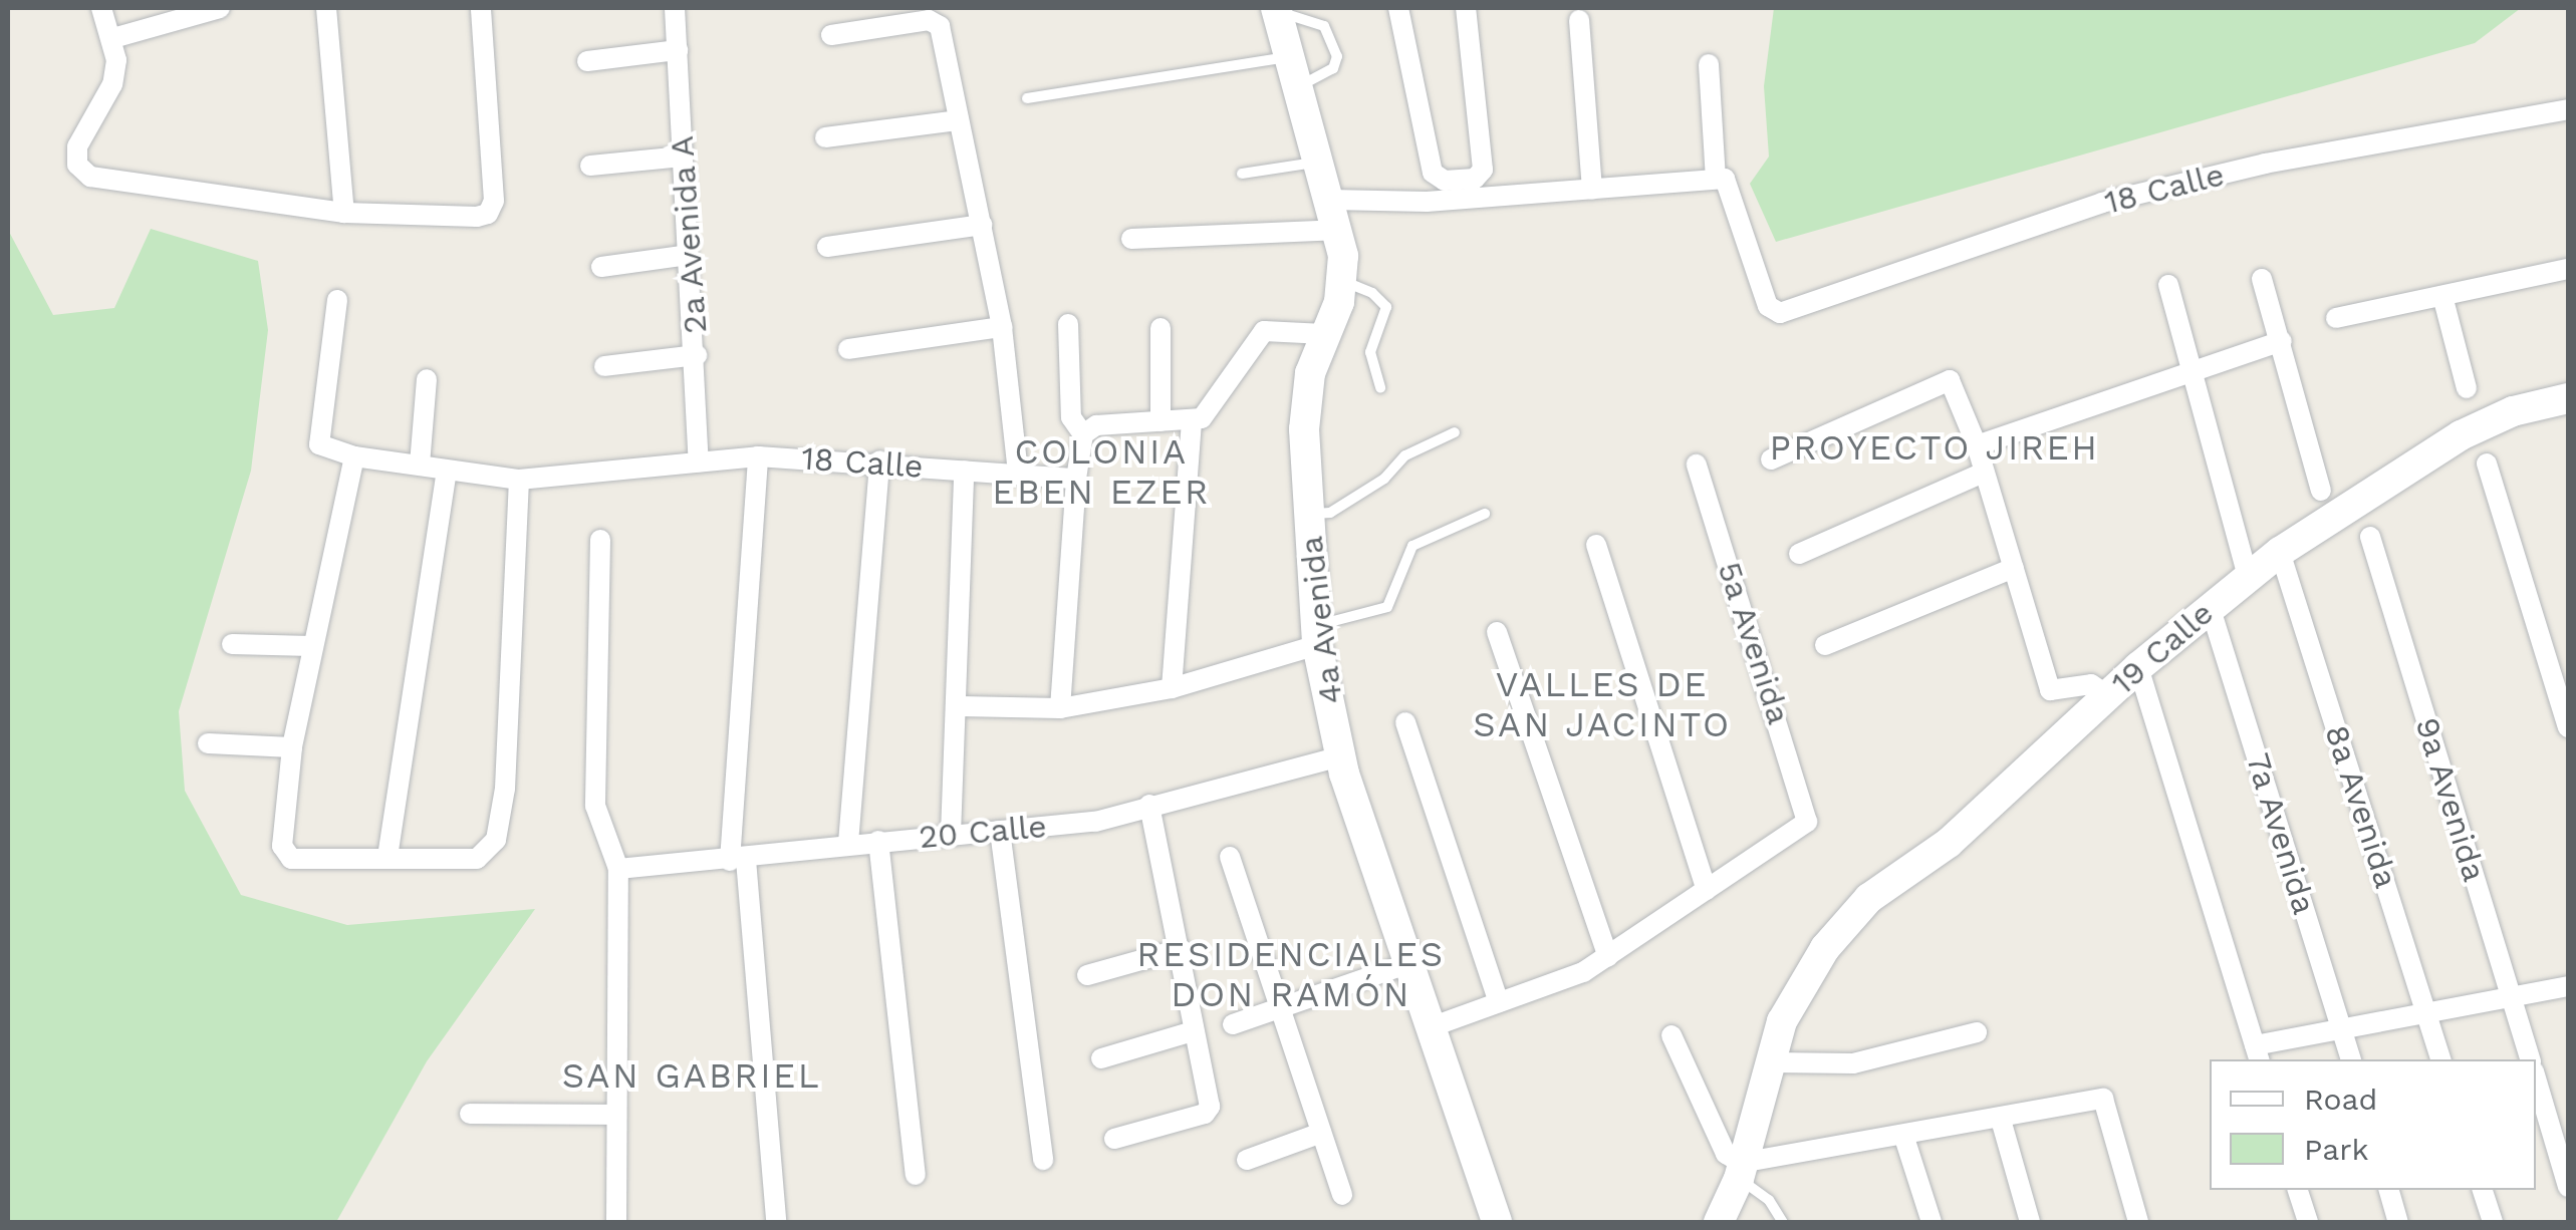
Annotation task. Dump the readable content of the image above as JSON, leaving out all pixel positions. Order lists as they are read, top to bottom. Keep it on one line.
{"streets":{"street":["18 Calle","2a Avenida A","4a Avenida","5a Avenida","19 Calle","9a Avenida","8a Avenida","20 Calle","7a Avenida"]},"crossings":[["18 Calle","2a Avenida A"],["4a Avenida","20 Calle"],["19 Calle","8a Avenida"],["19 Calle","7a Avenida"]],"districts":["PROYECTO JIREH","COLONIA EBEN EZER","VALLES DE SAN JACINTO","RESIDENCIALES DON RAMÓN","SAN GABRIEL"],"legend":["Road","Park"]}
